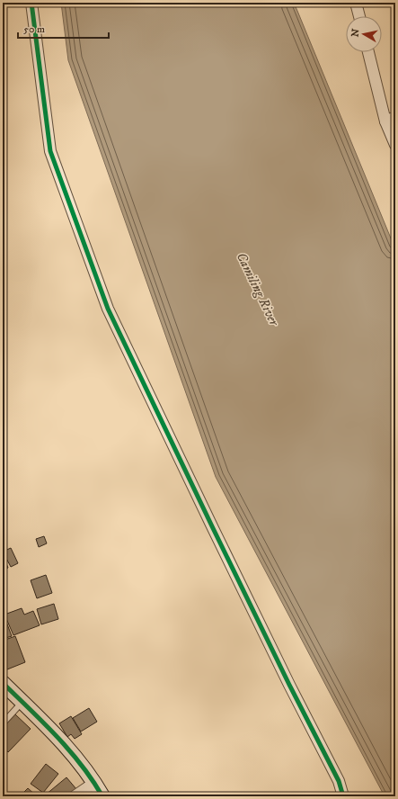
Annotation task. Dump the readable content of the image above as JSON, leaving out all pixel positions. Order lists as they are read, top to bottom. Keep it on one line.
{"water":["Camiling River"],"scale_bar":"50 m","north":"left"}
